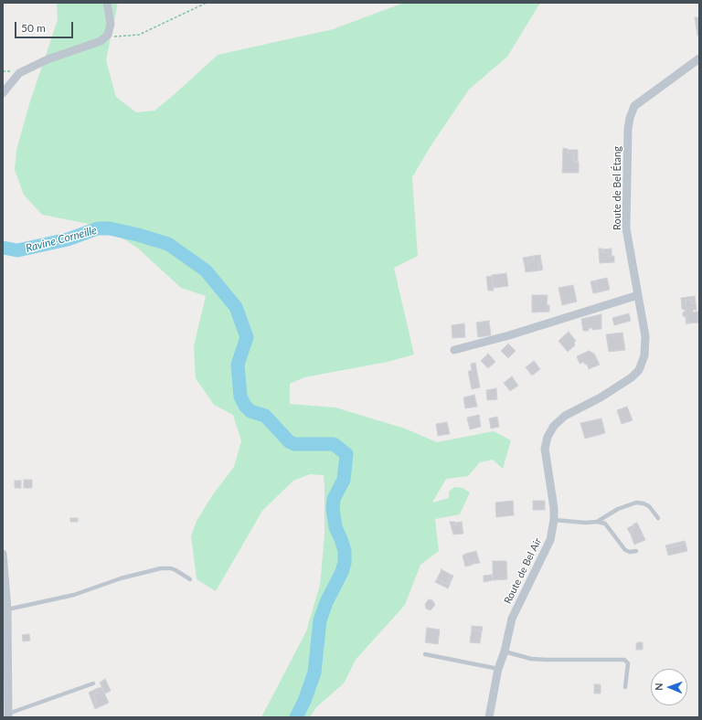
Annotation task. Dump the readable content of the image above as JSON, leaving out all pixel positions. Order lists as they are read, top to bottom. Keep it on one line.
{"streets":{"street":["Route de Bel Étang","Route de Bel Air"]},"crossings":[["Route de Bel Étang","Route de Bel Air"]],"water":["Ravine Corneille"],"scale_bar":"50 m","north":"left"}
